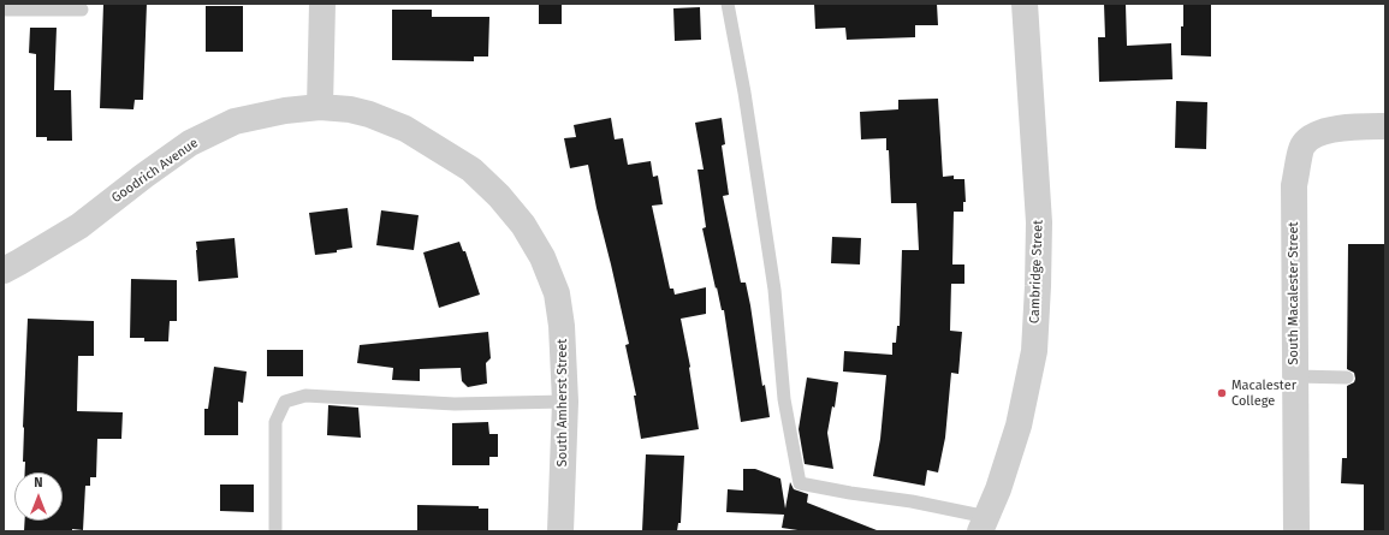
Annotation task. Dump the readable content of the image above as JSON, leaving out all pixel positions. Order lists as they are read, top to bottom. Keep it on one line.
{"streets":{"street":["Goodrich Avenue","Cambridge Street","South Macalester Street","South Amherst Street"]},"crossings":[["Goodrich Avenue","South Amherst Street"]],"places":["Macalester College"],"north":"top"}
